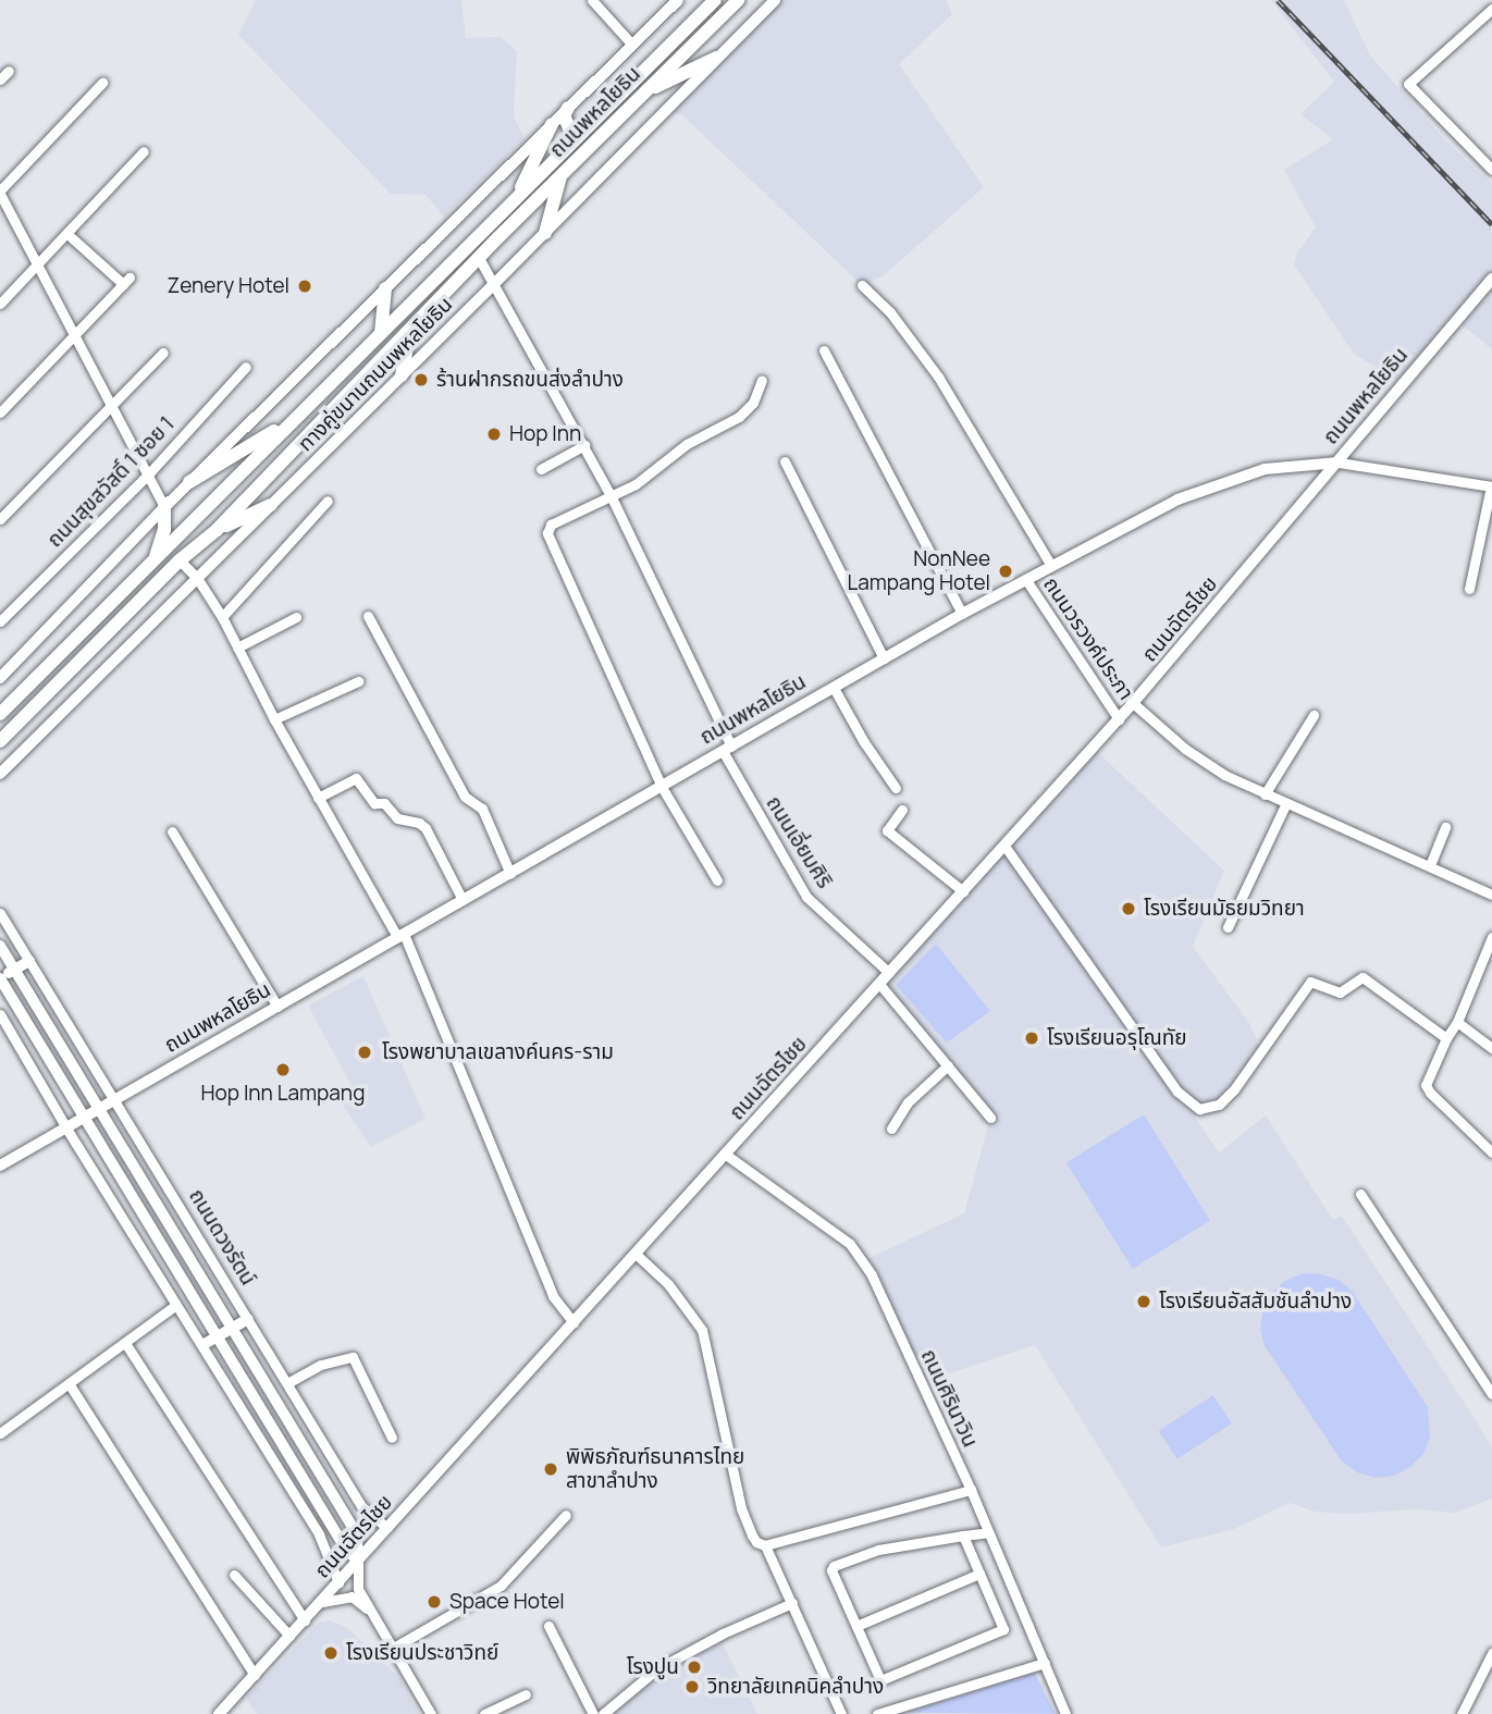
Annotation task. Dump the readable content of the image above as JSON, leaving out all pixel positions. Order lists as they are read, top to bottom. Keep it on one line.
{"streets":{"highway":["ถนนพหลโยธิน"],"main road":["ทางคู่ขนานถนนพหลโยธิน","ถนนฉัตรไชย"],"street":["ถนนสุขสวัสดิ์ 1 ซอย 1","ถนนวรวงค์ประภา","ถนนเอี่ยมศิริ","ถนนดวงรัตน์","ถนนศิรินาวิน"]},"crossings":[["ถนนพหลโยธิน","ถนนฉัตรไชย"],["ถนนพหลโยธิน","ถนนวรวงค์ประภา"],["ถนนพหลโยธิน","ถนนเอี่ยมศิริ"],["ถนนพหลโยธิน","ถนนดวงรัตน์"],["ทางคู่ขนานถนนพหลโยธิน","ถนนเอี่ยมศิริ"],["ถนนฉัตรไชย","ถนนวรวงค์ประภา"],["ถนนฉัตรไชย","ถนนเอี่ยมศิริ"],["ถนนฉัตรไชย","ถนนดวงรัตน์"],["ถนนฉัตรไชย","ถนนศิรินาวิน"]],"places":["Zenery Hotel","ร้านฝากรถขนส่งลำปาง","Hop Inn","NonNee Lampang Hotel","โรงเรียนมัธยมวิทยา","โรงเรียนอรุโณทัย","โรงพยาบาลเขลางค์นคร-ราม","Hop Inn Lampang","โรงเรียนอัสสัมชันลำปาง","พิพิธภัณฑ์ธนาคารไทย สาขาลำปาง","Space Hotel","โรงเรียนประชาวิทย์","โรงปูน","วิทยาลัยเทคนิคลำปาง"]}
